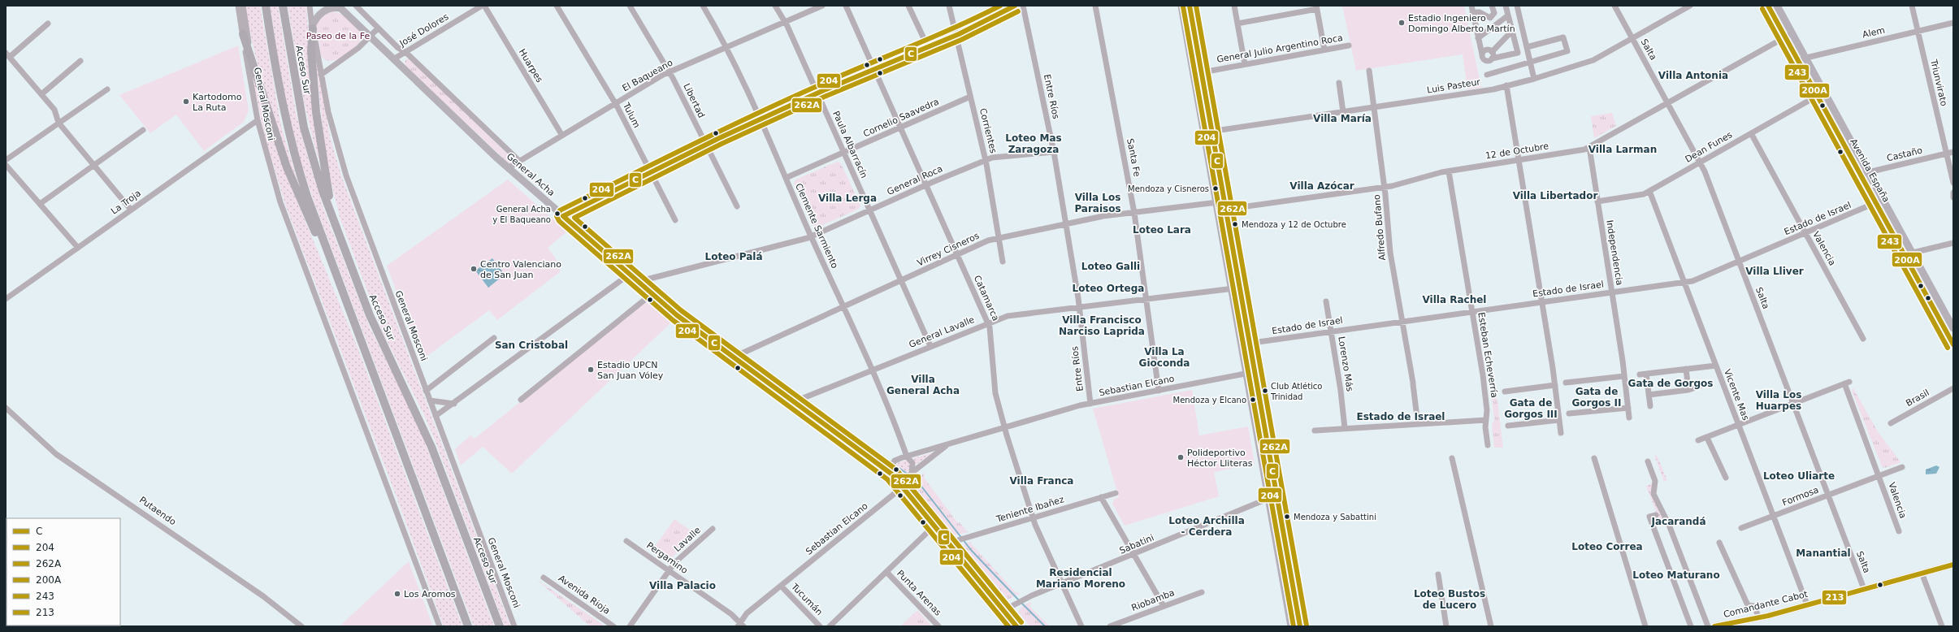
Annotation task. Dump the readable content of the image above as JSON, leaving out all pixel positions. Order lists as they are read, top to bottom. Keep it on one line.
{"streets":{"highway":["Acceso Sur"],"main road":["Avenida España","General Acha","Comandante Cabot"],"street":["José Dolores","Alem","General Julio Argentino Roca","Salta","Huarpes","El Baqueano","Triunvirato","Luis Pasteur","Entre Ríos","Libertad","General Mosconi","Tulum","Cornelio Saavedra","Corrientes","Paula Albarracín","Dean Funes","12 de Octubre","Castaño","Santa Fe","General Roca","La Troja","Estado de Israel","Clemente Sarmiento","Alfredo Bufano","Valencia","Virrey Cisneros","Independencia","Catamarca","General Lavalle","Esteban Echeverría","Lorenzo Más","Sebastian Elcano","Vicente Mas","Brasil","Formosa","Teniente Ibañez","Putaendo","Lavalle","Sabatini","Pergamino","Punta Arenas","Avenida Rioja","Tucumán","Riobamba"]},"crossings":[["José Dolores","Huarpes"],["José Dolores","General Acha"],["Alem","Triunvirato"],["Alem","Avenida España"],["Salta","Luis Pasteur"],["Salta","Dean Funes"],["Salta","12 de Octubre"],["Salta","Estado de Israel"],["Salta","Valencia"],["Salta","Formosa"],["Salta","Comandante Cabot"],["Huarpes","El Baqueano"],["El Baqueano","Libertad"],["El Baqueano","Tulum"],["El Baqueano","Paula Albarracín"],["El Baqueano","General Acha"],["El Baqueano","Clemente Sarmiento"],["Triunvirato","Castaño"],["Luis Pasteur","Alfredo Bufano"],["Entre Ríos","General Roca"],["Entre Ríos","Virrey Cisneros"],["Entre Ríos","General Lavalle"],["Entre Ríos","Sebastian Elcano"],["General Mosconi","La Troja"],["Cornelio Saavedra","Corrientes"],["Cornelio Saavedra","Paula Albarracín"],["Cornelio Saavedra","Clemente Sarmiento"],["Cornelio Saavedra","Catamarca"],["Corrientes","General Roca"],["Corrientes","Virrey Cisneros"],["Paula Albarracín","General Roca"],["Paula Albarracín","Virrey Cisneros"],["Paula Albarracín","General Lavalle"],["Dean Funes","Avenida España"],["Dean Funes","Valencia"],["Dean Funes","Independencia"],["Dean Funes","Vicente Mas"],["12 de Octubre","Avenida España"],["12 de Octubre","Alfredo Bufano"],["12 de Octubre","Independencia"],["12 de Octubre","Esteban Echeverría"],["Castaño","Avenida España"],["Santa Fe","Virrey Cisneros"],["Santa Fe","General Lavalle"],["Santa Fe","Sebastian Elcano"],["Avenida España","Estado de Israel"],["General Acha","General Roca"],["General Acha","Virrey Cisneros"],["General Acha","General Lavalle"],["General Acha","Sebastian Elcano"],["General Acha","Teniente Ibañez"],["General Acha","Sabatini"],["General Roca","Clemente Sarmiento"],["General Roca","Catamarca"],["Estado de Israel","Alfredo Bufano"],["Estado de Israel","Valencia"],["Estado de Israel","Independencia"],["Estado de Israel","Esteban Echeverría"],["Estado de Israel","Lorenzo Más"],["Estado de Israel","Vicente Mas"],["Clemente Sarmiento","Virrey Cisneros"],["Clemente Sarmiento","General Lavalle"],["Clemente Sarmiento","Sebastian Elcano"],["Valencia","Formosa"],["Virrey Cisneros","Catamarca"],["Catamarca","General Lavalle"],["Catamarca","Sebastian Elcano"],["Catamarca","Teniente Ibañez"],["Catamarca","Sabatini"],["Sebastian Elcano","Pergamino"],["Sebastian Elcano","Tucumán"],["Vicente Mas","Formosa"],["Vicente Mas","Comandante Cabot"],["Lavalle","Pergamino"]],"districts":["Villa Antonia","Villa María","Loteo Mas Zaragoza","Villa Larman","Villa Azócar","Villa Libertador","Villa Los Paraisos","Villa Lerga","Loteo Lara","Loteo Palá","Loteo Galli","Villa Lliver","Loteo Ortega","Villa Rachel","Villa Francisco Narciso Laprida","San Cristobal","Villa La Gioconda","Villa General Acha","Gata de Gorgos","Gata de Gorgos II","Villa Los Huarpes","Gata de Gorgos III","Estado de Israel","Loteo Uliarte","Villa Franca","Loteo Archilla - Cerdera","Jacarandá","Loteo Correa","Manantial","Residencial Mariano Moreno","Loteo Maturano","Villa Palacio","Loteo Bustos de Lucero"],"parks":["Paseo de la Fe"],"places":["Estadio Ingeniero Domingo Alberto Martín","Kartodomo La Ruta","Mendoza y Cisneros","General Acha y El Baqueano","Mendoza y 12 de Octubre","Centro Valenciano de San Juan","Estadio UPCN San Juan Vóley","Club Atlético Trinidad","Mendoza y Elcano","Polideportivo Héctor Lliteras","Mendoza y Sabattini","Los Aromos"],"lines":["transit line C","transit line 204","transit line 262A","transit line 200A","transit line 243","transit line 213"],"legend":["C","204","262A","200A","243","213"]}
